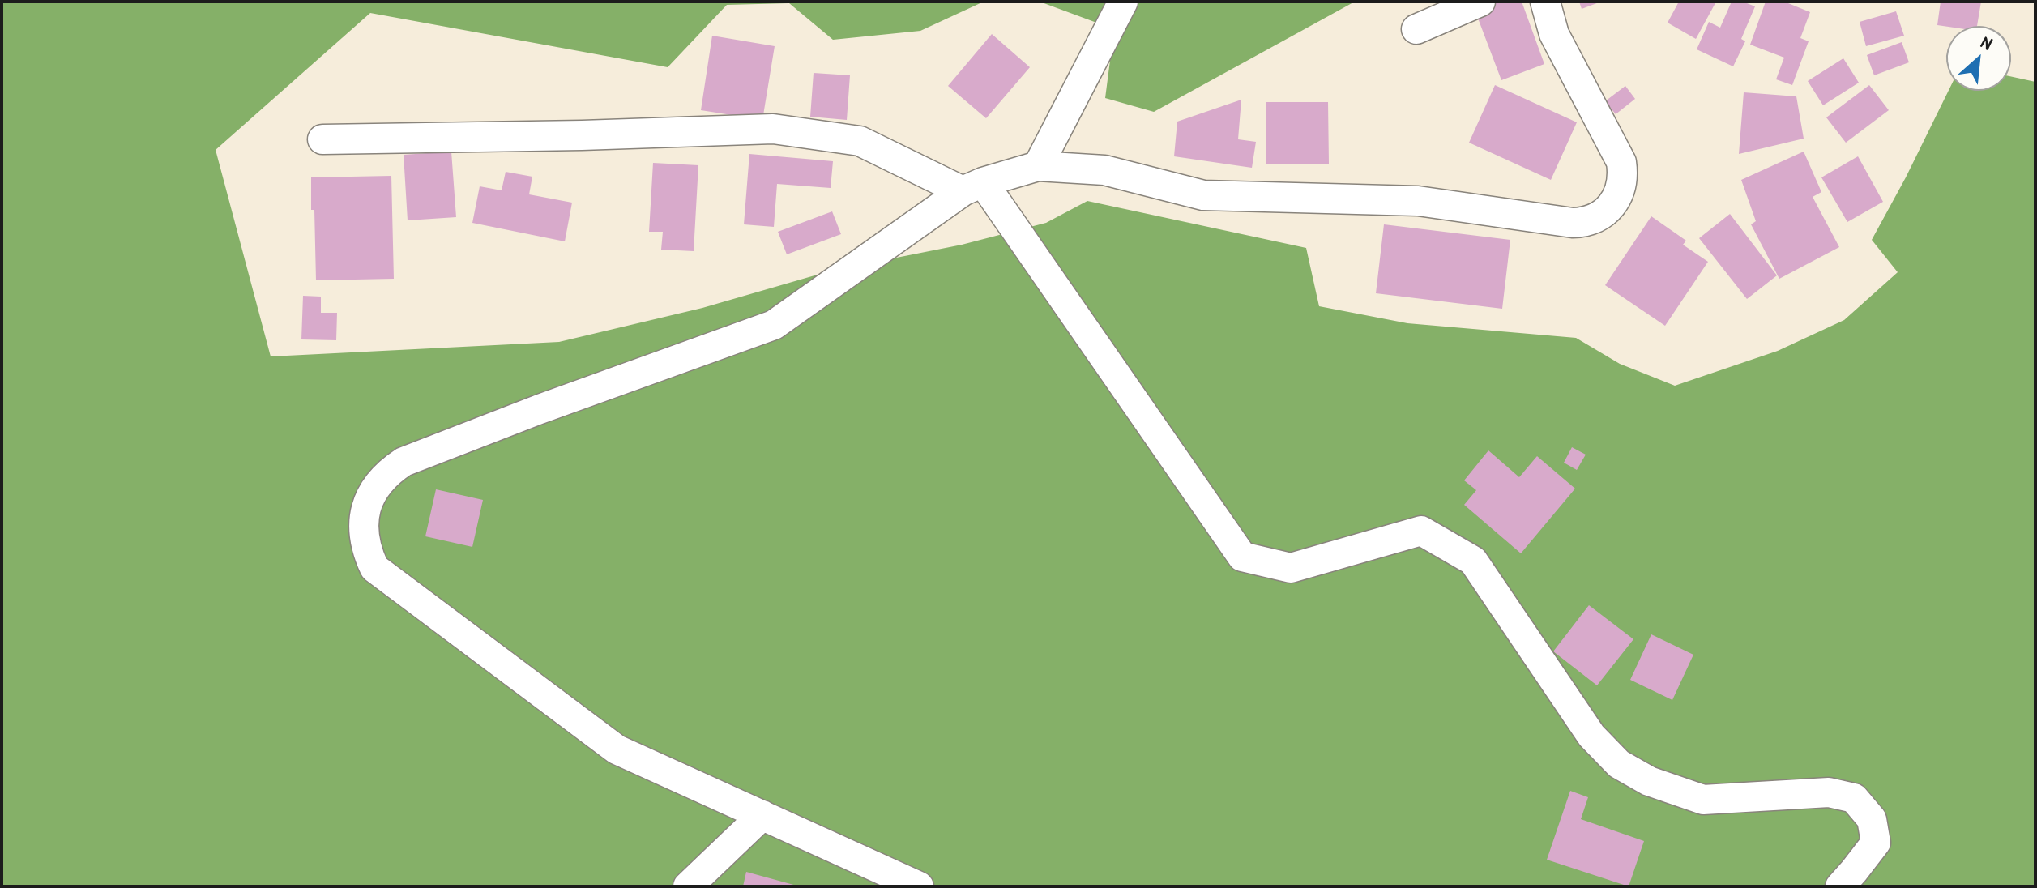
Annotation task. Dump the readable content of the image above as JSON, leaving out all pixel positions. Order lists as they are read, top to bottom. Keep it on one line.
{"north":"top right"}
